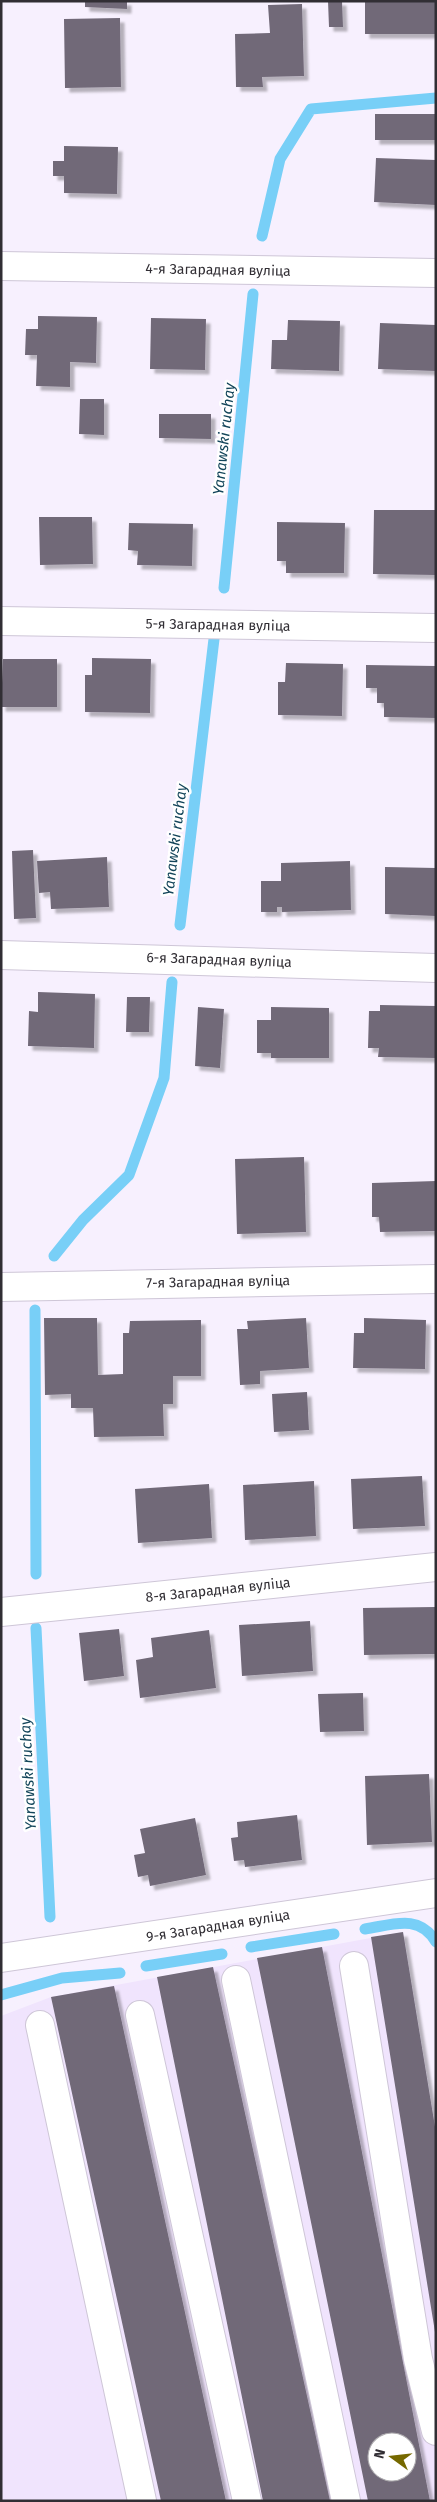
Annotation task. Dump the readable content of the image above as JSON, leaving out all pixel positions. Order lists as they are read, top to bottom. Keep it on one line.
{"streets":{"street":["4-я Загарадная вуліца","5-я Загарадная вуліца","6-я Загарадная вуліца","7-я Загарадная вуліца","8-я Загарадная вуліца","9-я Загарадная вуліца"]},"water":["Yanawski ruchay"],"north":"left"}
